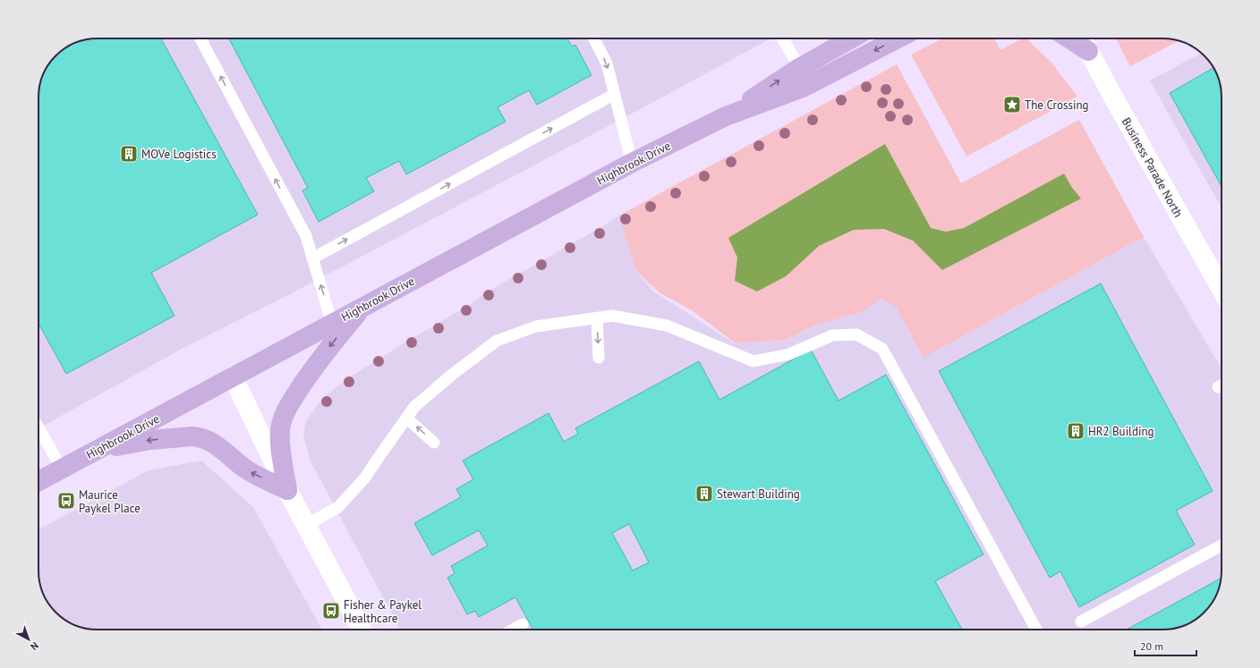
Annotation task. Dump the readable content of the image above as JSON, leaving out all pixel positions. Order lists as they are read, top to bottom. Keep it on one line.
{"streets":{"main road":["Highbrook Drive"],"street":["Business Parade North"]},"places":{"place":["The Crossing"],"building":["MOVe Logistics","HR2 Building","Stewart Building"],"bus stop":["Maurice Paykel Place","Fisher & Paykel Healthcare"]},"scale_bar":"20 m","north":"bottom right"}
